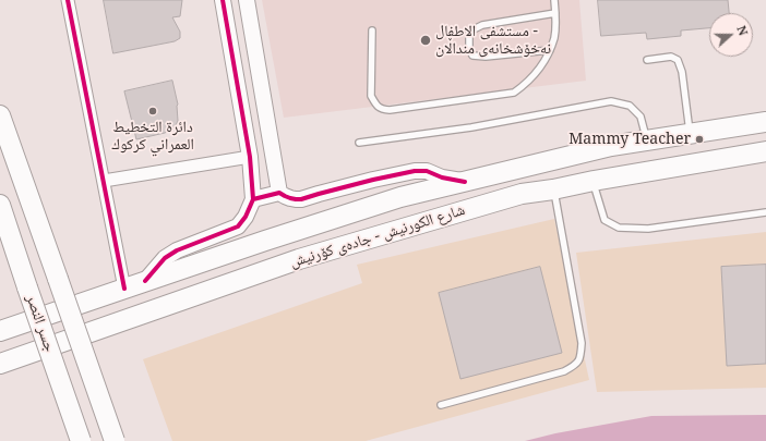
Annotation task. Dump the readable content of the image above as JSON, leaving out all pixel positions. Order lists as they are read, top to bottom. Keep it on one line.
{"streets":{"main road":["شارع الكورنيش - جادەی کۆرنیش","جسر النصر"]},"places":["مستشفى الاطفال - نەخۆشخانەی منداڵان","دائرة التخطيط العمراني كركوك","Mammy Teacher"],"north":"right"}
